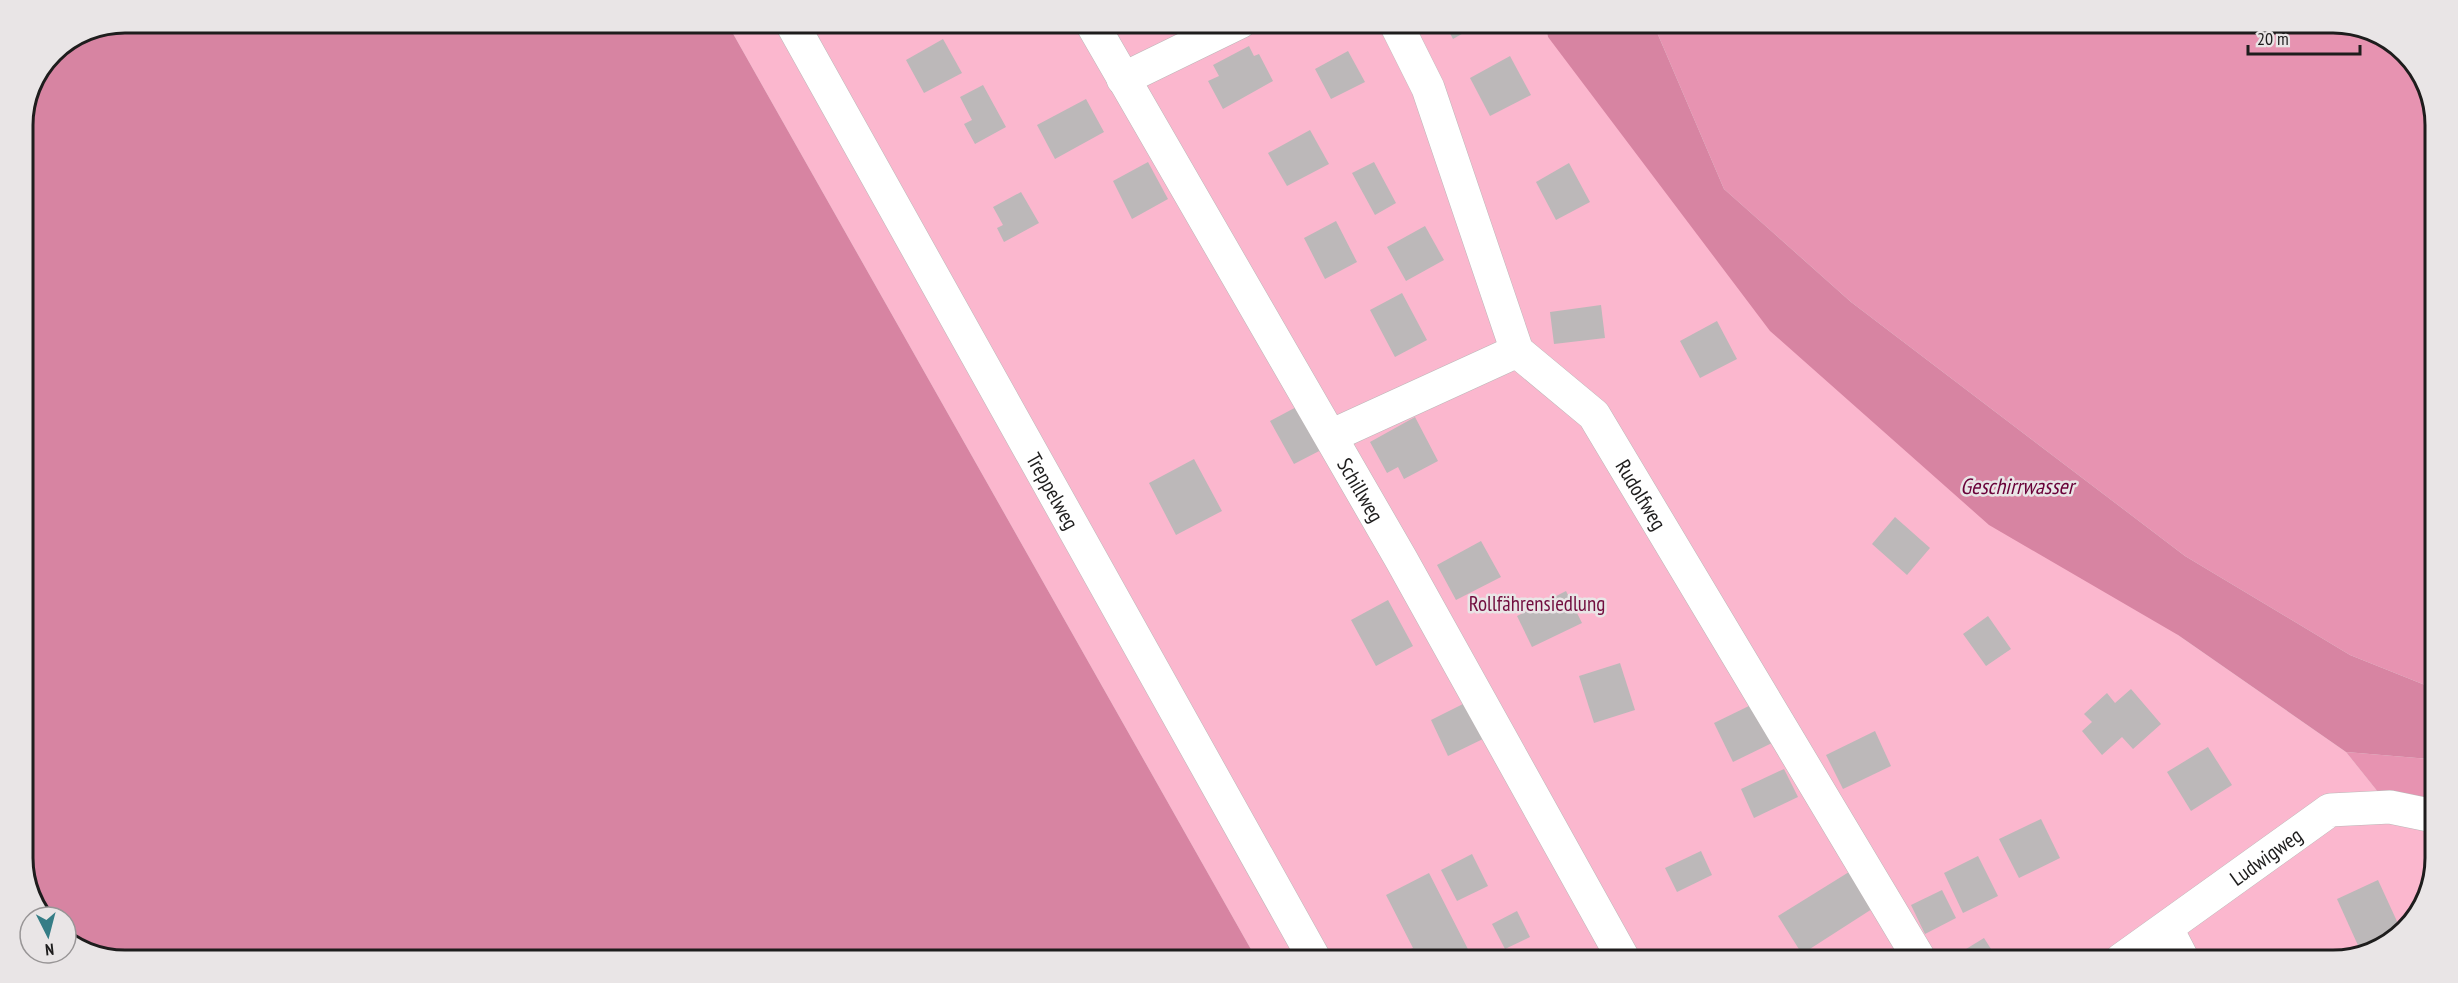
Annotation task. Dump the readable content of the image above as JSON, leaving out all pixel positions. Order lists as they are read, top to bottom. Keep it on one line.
{"streets":{"street":["Schillweg","Treppelweg","Rudolfweg","Ludwigweg"]},"water":["Geschirrwasser"],"parks":["Rollfährensiedlung"],"scale_bar":"20 m","north":"bottom"}
